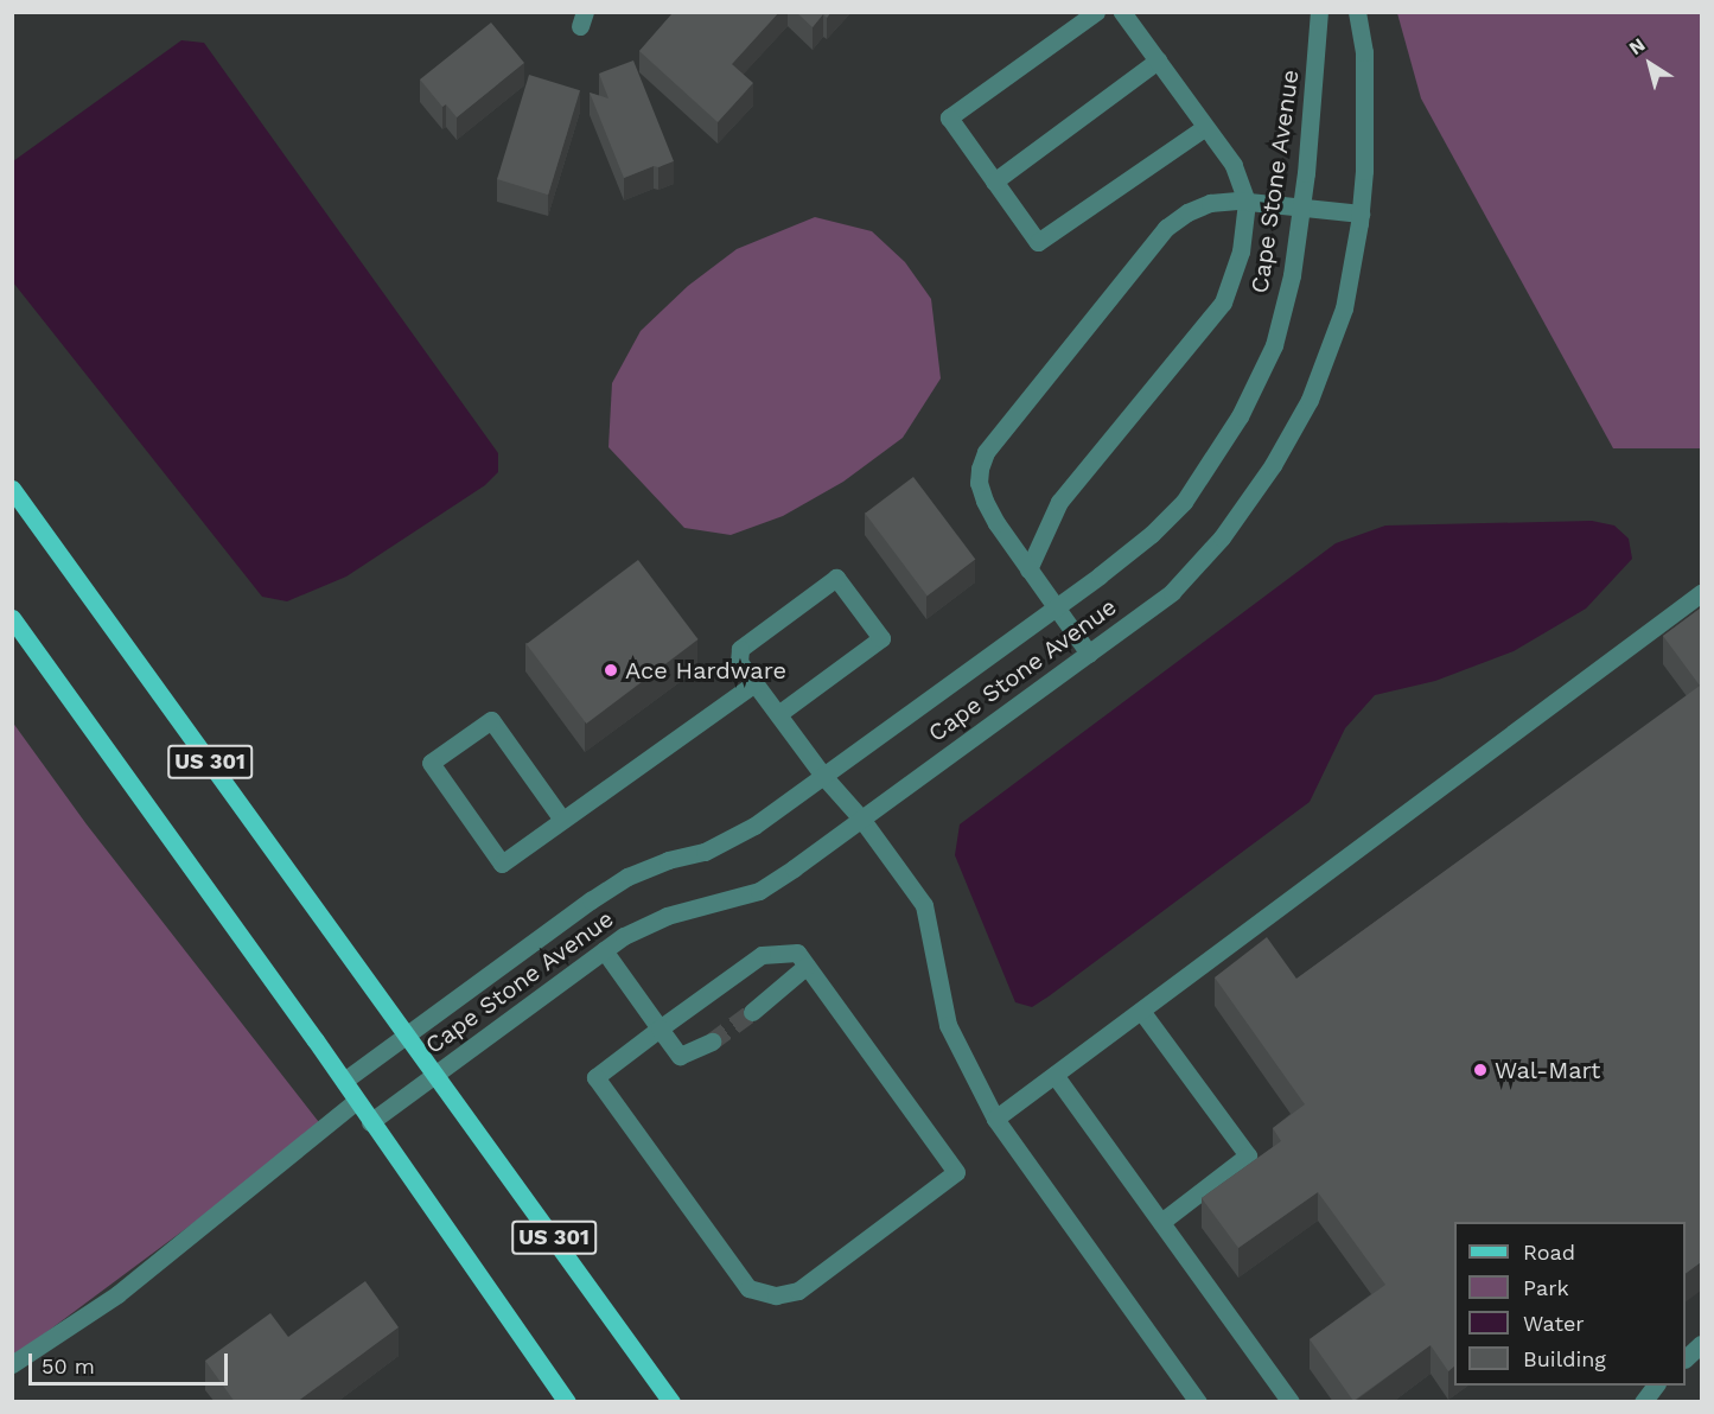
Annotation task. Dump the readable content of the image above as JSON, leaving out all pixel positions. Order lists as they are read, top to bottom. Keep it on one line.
{"streets":{"main road":["US 301"],"street":["Cape Stone Avenue"]},"crossings":[["Cape Stone Avenue","US 301"]],"places":["Ace Hardware","Wal-Mart"],"legend":["Road","Park","Water","Building"],"scale_bar":"50 m","north":"top left"}
